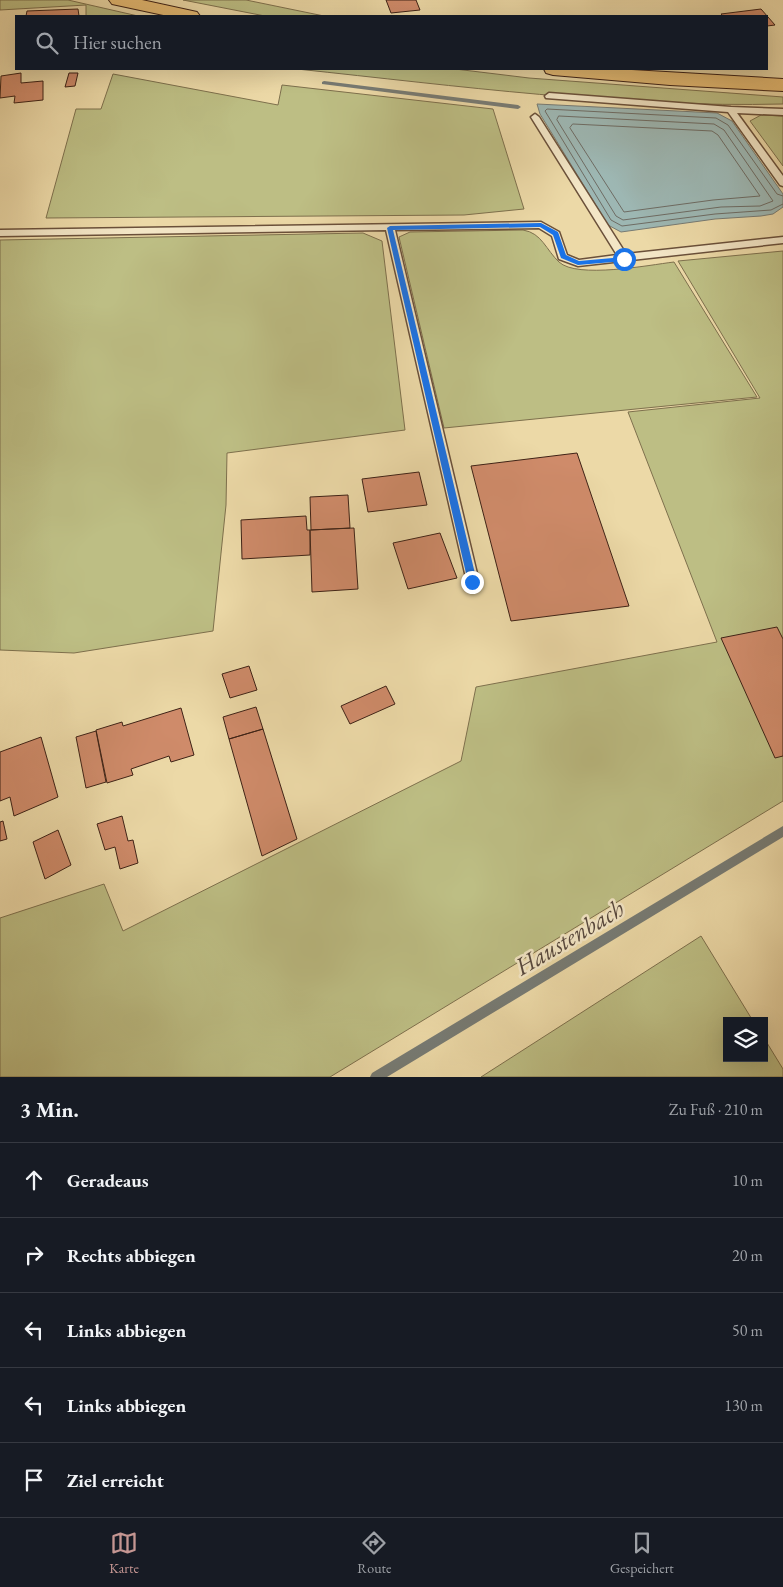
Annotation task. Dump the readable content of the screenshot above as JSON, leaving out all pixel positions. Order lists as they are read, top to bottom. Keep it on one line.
{"water":["Haustenbach"],"page":{"search":"Hier suchen","heading":["3 Min.","Zu Fuß · 210 m"],"list":[["Geradeaus","10 m"],["Rechts abbiegen","20 m"],["Links abbiegen","50 m"],["Links abbiegen","130 m"],"Ziel erreicht"],"nav":["Karte","Route","Gespeichert"]}}
